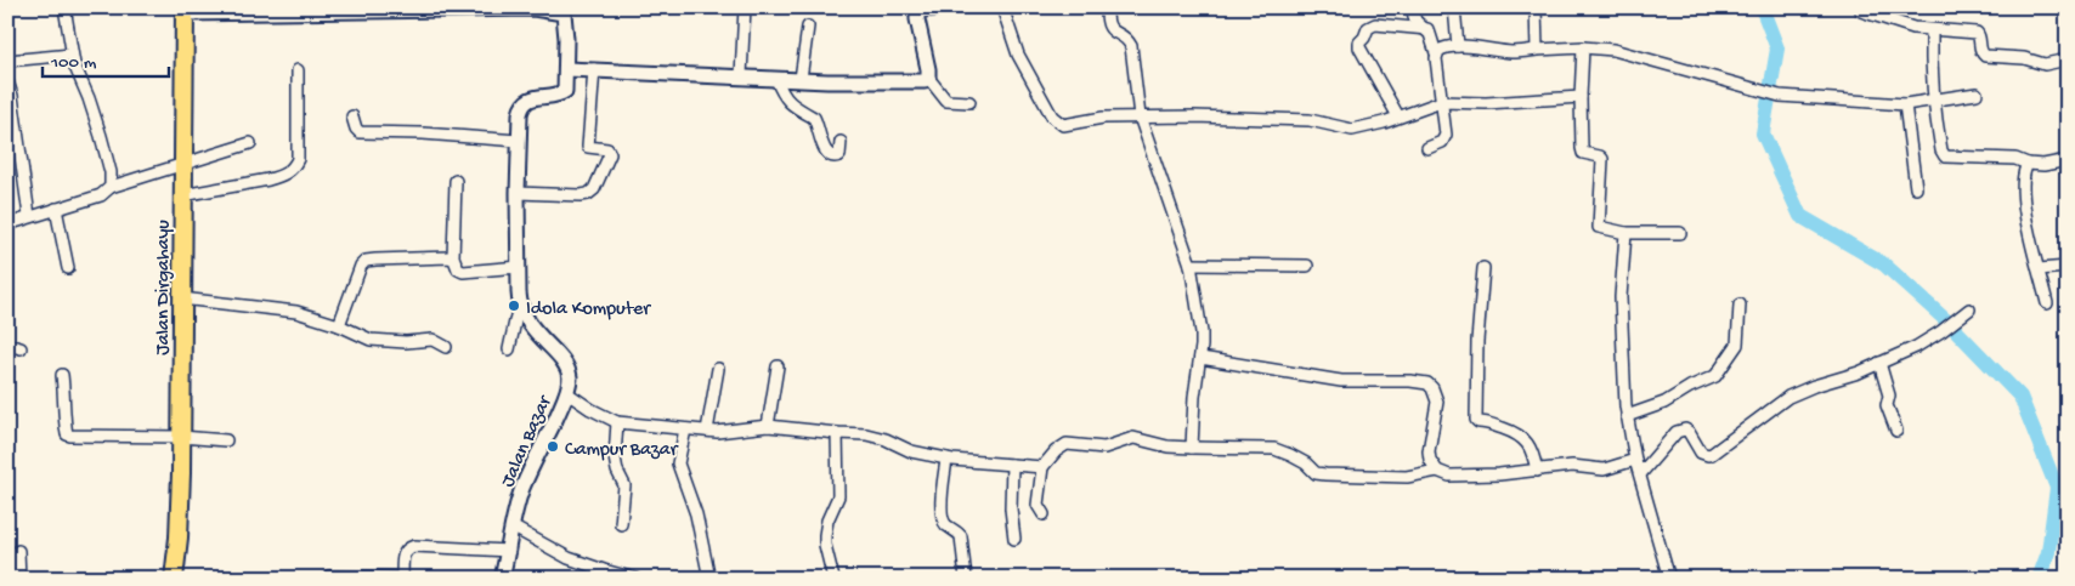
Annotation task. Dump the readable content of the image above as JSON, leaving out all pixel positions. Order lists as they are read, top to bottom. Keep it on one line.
{"streets":{"main road":["Jalan Dirgahayu"],"street":["Jalan Bazar"]},"places":["Idola Komputer","Campur Bazar"],"scale_bar":"100 m"}
